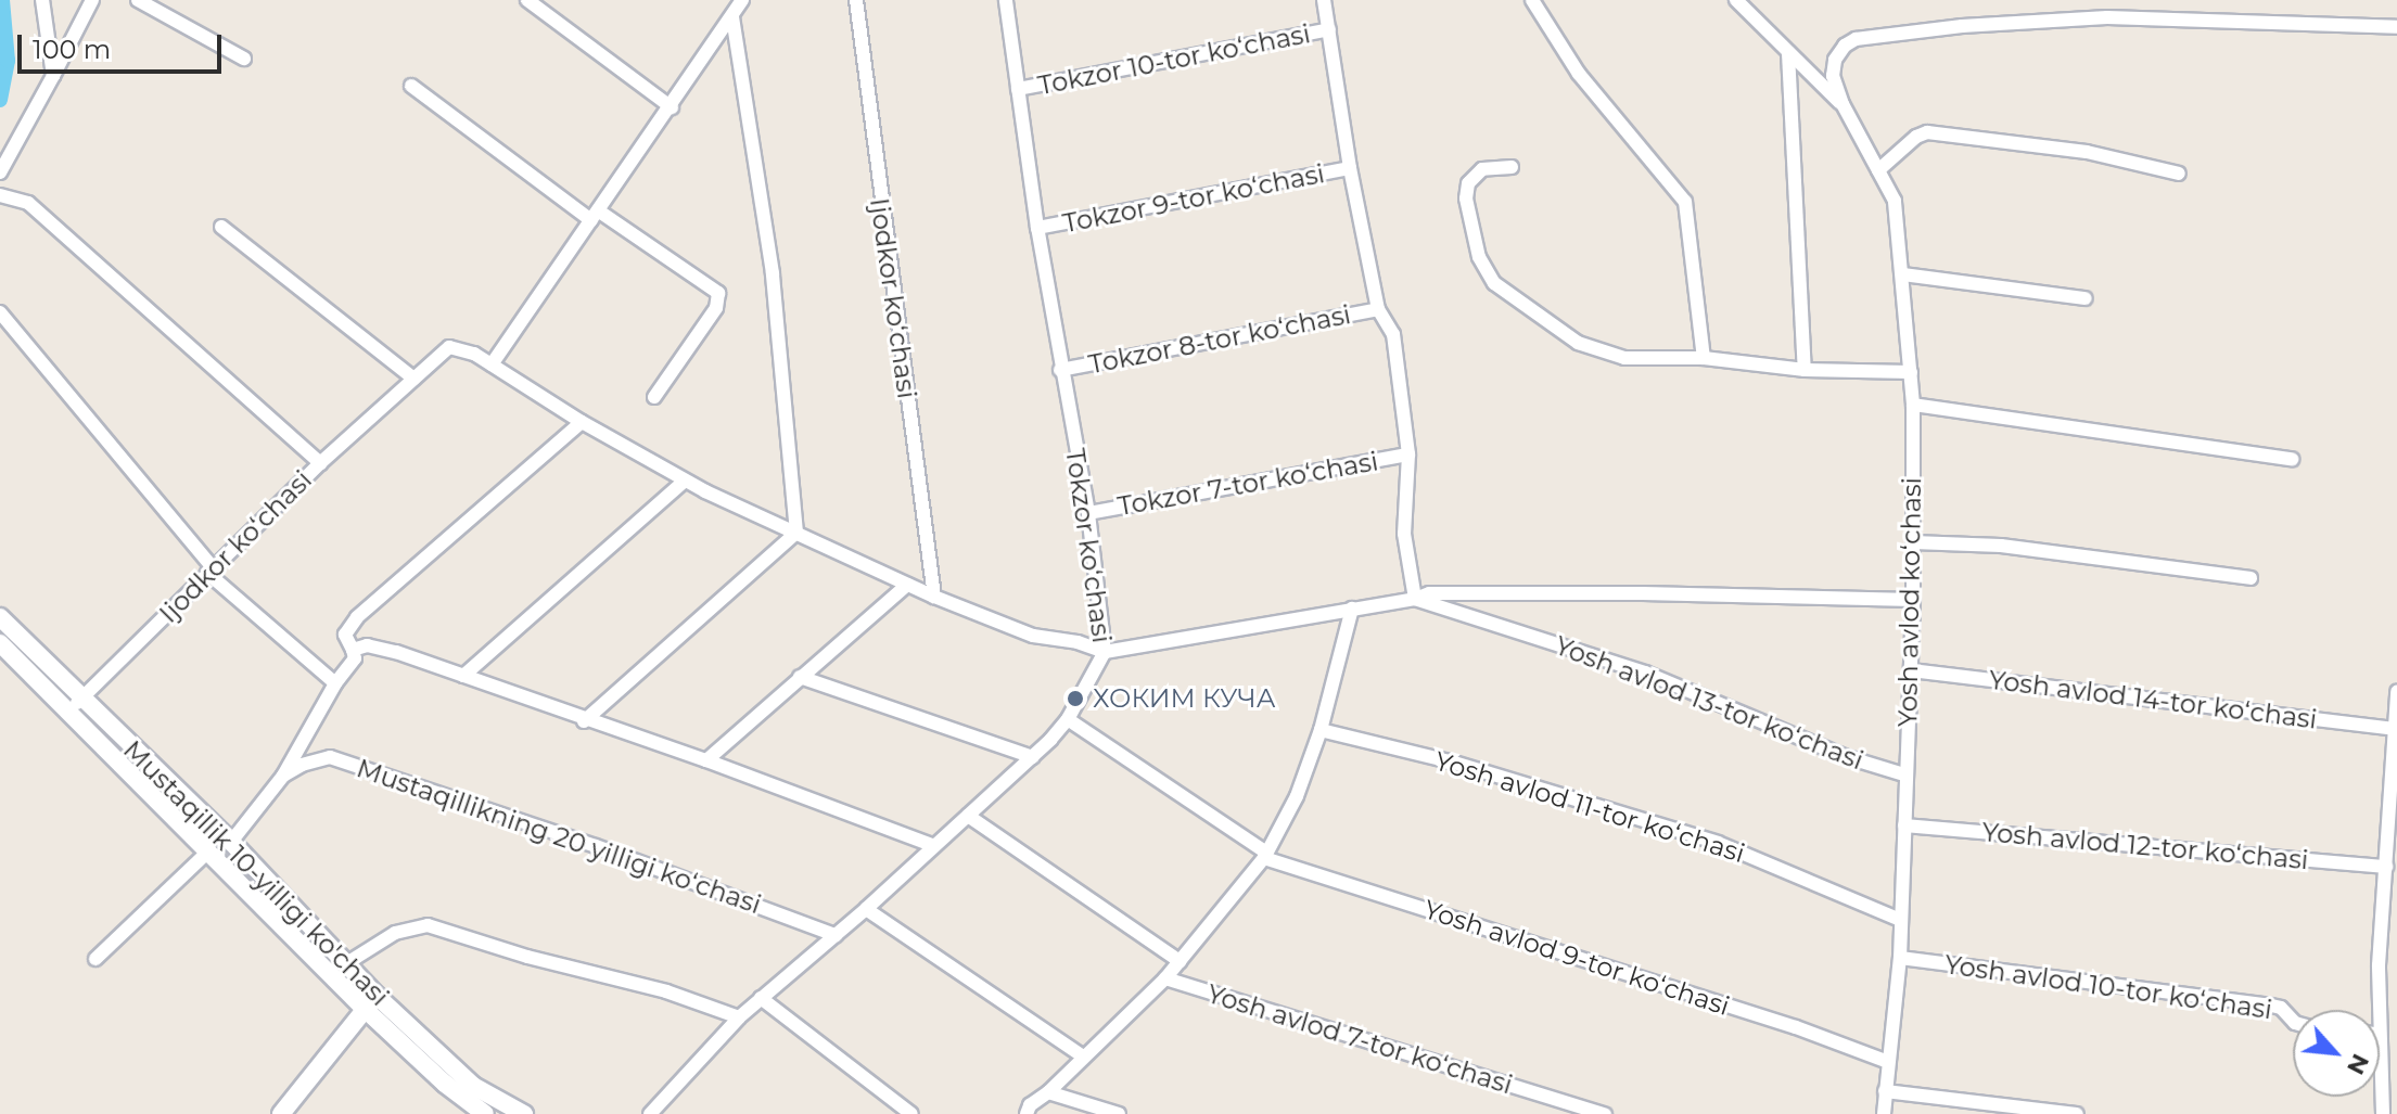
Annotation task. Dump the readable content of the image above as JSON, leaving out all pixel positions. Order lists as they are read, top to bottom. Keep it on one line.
{"streets":{"main road":["Mustaqillik 10-yilligi ko'chasi"],"street":["Tokzor 10-tor koʻchasi","Tokzor 9-tor koʻchasi","Ijodkor koʻchasi","Tokzor 8-tor koʻchasi","Tokzor 7-tor koʻchasi","Tokzor koʻchasi","Yosh avlod koʻchasi","Yosh avlod 14-tor koʻchasi","Yosh avlod 13-tor koʻchasi","Yosh avlod 11-tor koʻchasi","Mustaqillikning 20 yilligi koʻchasi","Yosh avlod 12-tor koʻchasi","Yosh avlod 9-tor koʻchasi","Yosh avlod 10-tor koʻchasi","Yosh avlod 7-tor koʻchasi"]},"crossings":[["Tokzor 10-tor koʻchasi","Tokzor koʻchasi"],["Tokzor 9-tor koʻchasi","Tokzor koʻchasi"],["Ijodkor koʻchasi","Tokzor koʻchasi"],["Ijodkor koʻchasi","Mustaqillikning 20 yilligi koʻchasi"],["Ijodkor koʻchasi","Mustaqillik 10-yilligi ko'chasi"],["Tokzor 8-tor koʻchasi","Tokzor koʻchasi"],["Tokzor 7-tor koʻchasi","Tokzor koʻchasi"],["Tokzor koʻchasi","Mustaqillikning 20 yilligi koʻchasi"],["Tokzor koʻchasi","Yosh avlod 9-tor koʻchasi"],["Yosh avlod koʻchasi","Yosh avlod 14-tor koʻchasi"],["Yosh avlod koʻchasi","Yosh avlod 13-tor koʻchasi"],["Yosh avlod koʻchasi","Yosh avlod 11-tor koʻchasi"],["Yosh avlod koʻchasi","Yosh avlod 12-tor koʻchasi"],["Yosh avlod koʻchasi","Yosh avlod 9-tor koʻchasi"],["Yosh avlod koʻchasi","Yosh avlod 10-tor koʻchasi"],["Mustaqillikning 20 yilligi koʻchasi","Mustaqillik 10-yilligi ko'chasi"]],"places":["ХОКИМ КУЧА"],"scale_bar":"100 m","north":"bottom right"}
